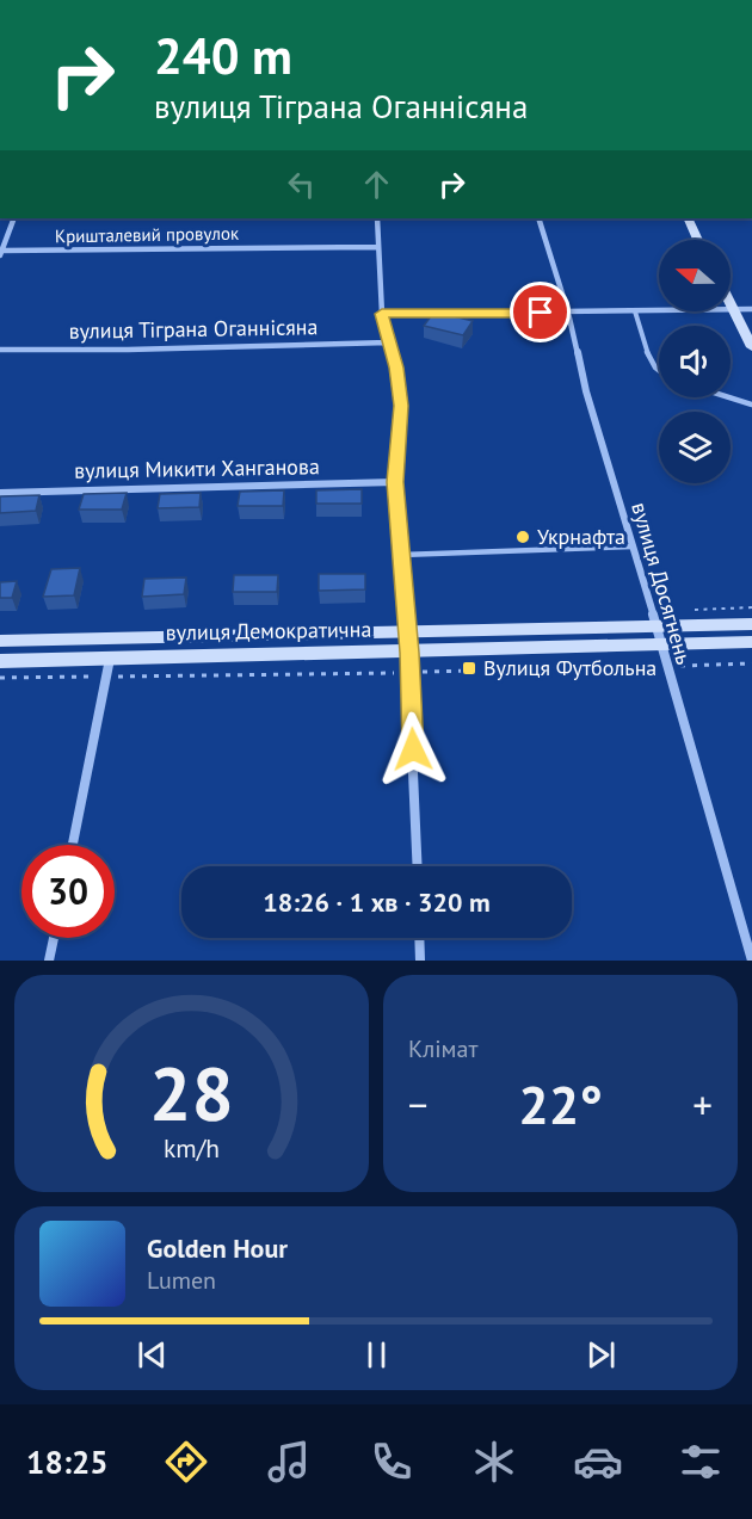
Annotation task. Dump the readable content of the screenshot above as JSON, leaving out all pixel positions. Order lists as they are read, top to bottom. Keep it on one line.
{"streets":{"street":["Кришталевий провулок","вулиця Тіграна Оганнісяна","вулиця Микити Ханганова","вулиця Досягнень","вулиця Демократична"]},"crossings":[["вулиця Досягнень","вулиця Демократична"]],"places":{"other":["Укрнафта"],"transit":["Вулиця Футбольна"]},"north":"left","page":{"turn":["240 m","вулиця Тіграна Оганнісяна"],"limit":"30","trip":"18:26 · 1 хв · 320 m","tile":"Клімат","heat":["−","22°","+"],"song":["Golden Hour","Lumen"],"tabs":"18:25","gauge":["28","km/h"]}}
